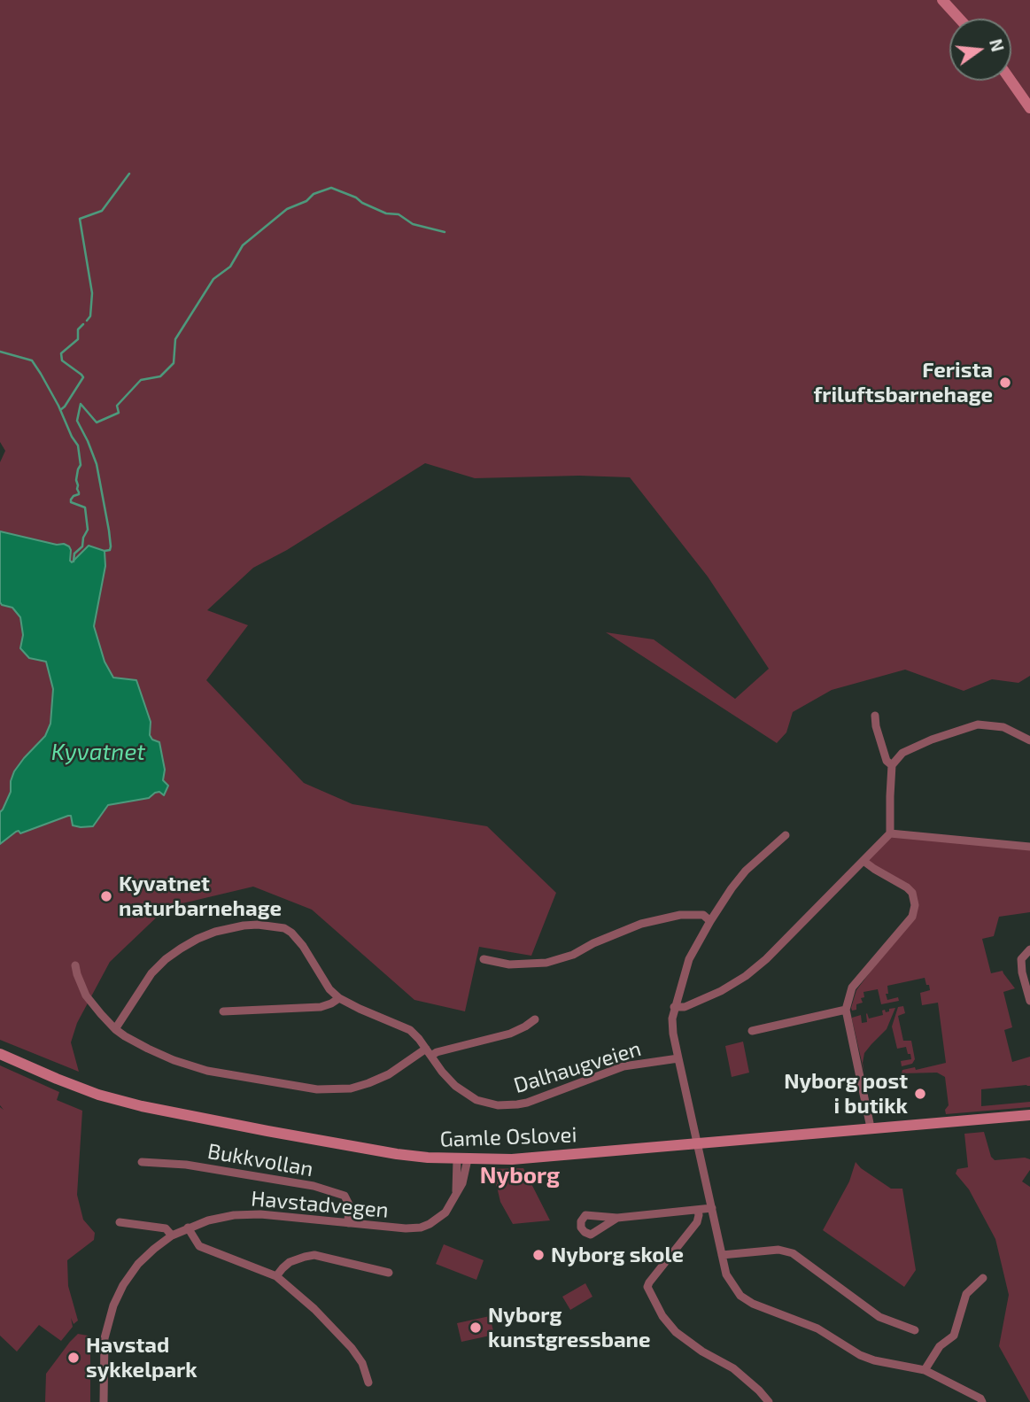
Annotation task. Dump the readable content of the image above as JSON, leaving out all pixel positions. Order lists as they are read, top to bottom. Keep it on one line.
{"streets":{"street":["Dalhaugveien","Gamle Oslovei","Bukkvollan","Havstadvegen"]},"crossings":[["Gamle Oslovei","Havstadvegen"],["Bukkvollan","Havstadvegen"]],"districts":["Nyborg"],"water":["Kyvatnet"],"places":["Ferista friluftsbarnehage","Kyvatnet naturbarnehage","Nyborg post i butikk","Nyborg skole","Nyborg kunstgressbane","Havstad sykkelpark"],"north":"right"}
